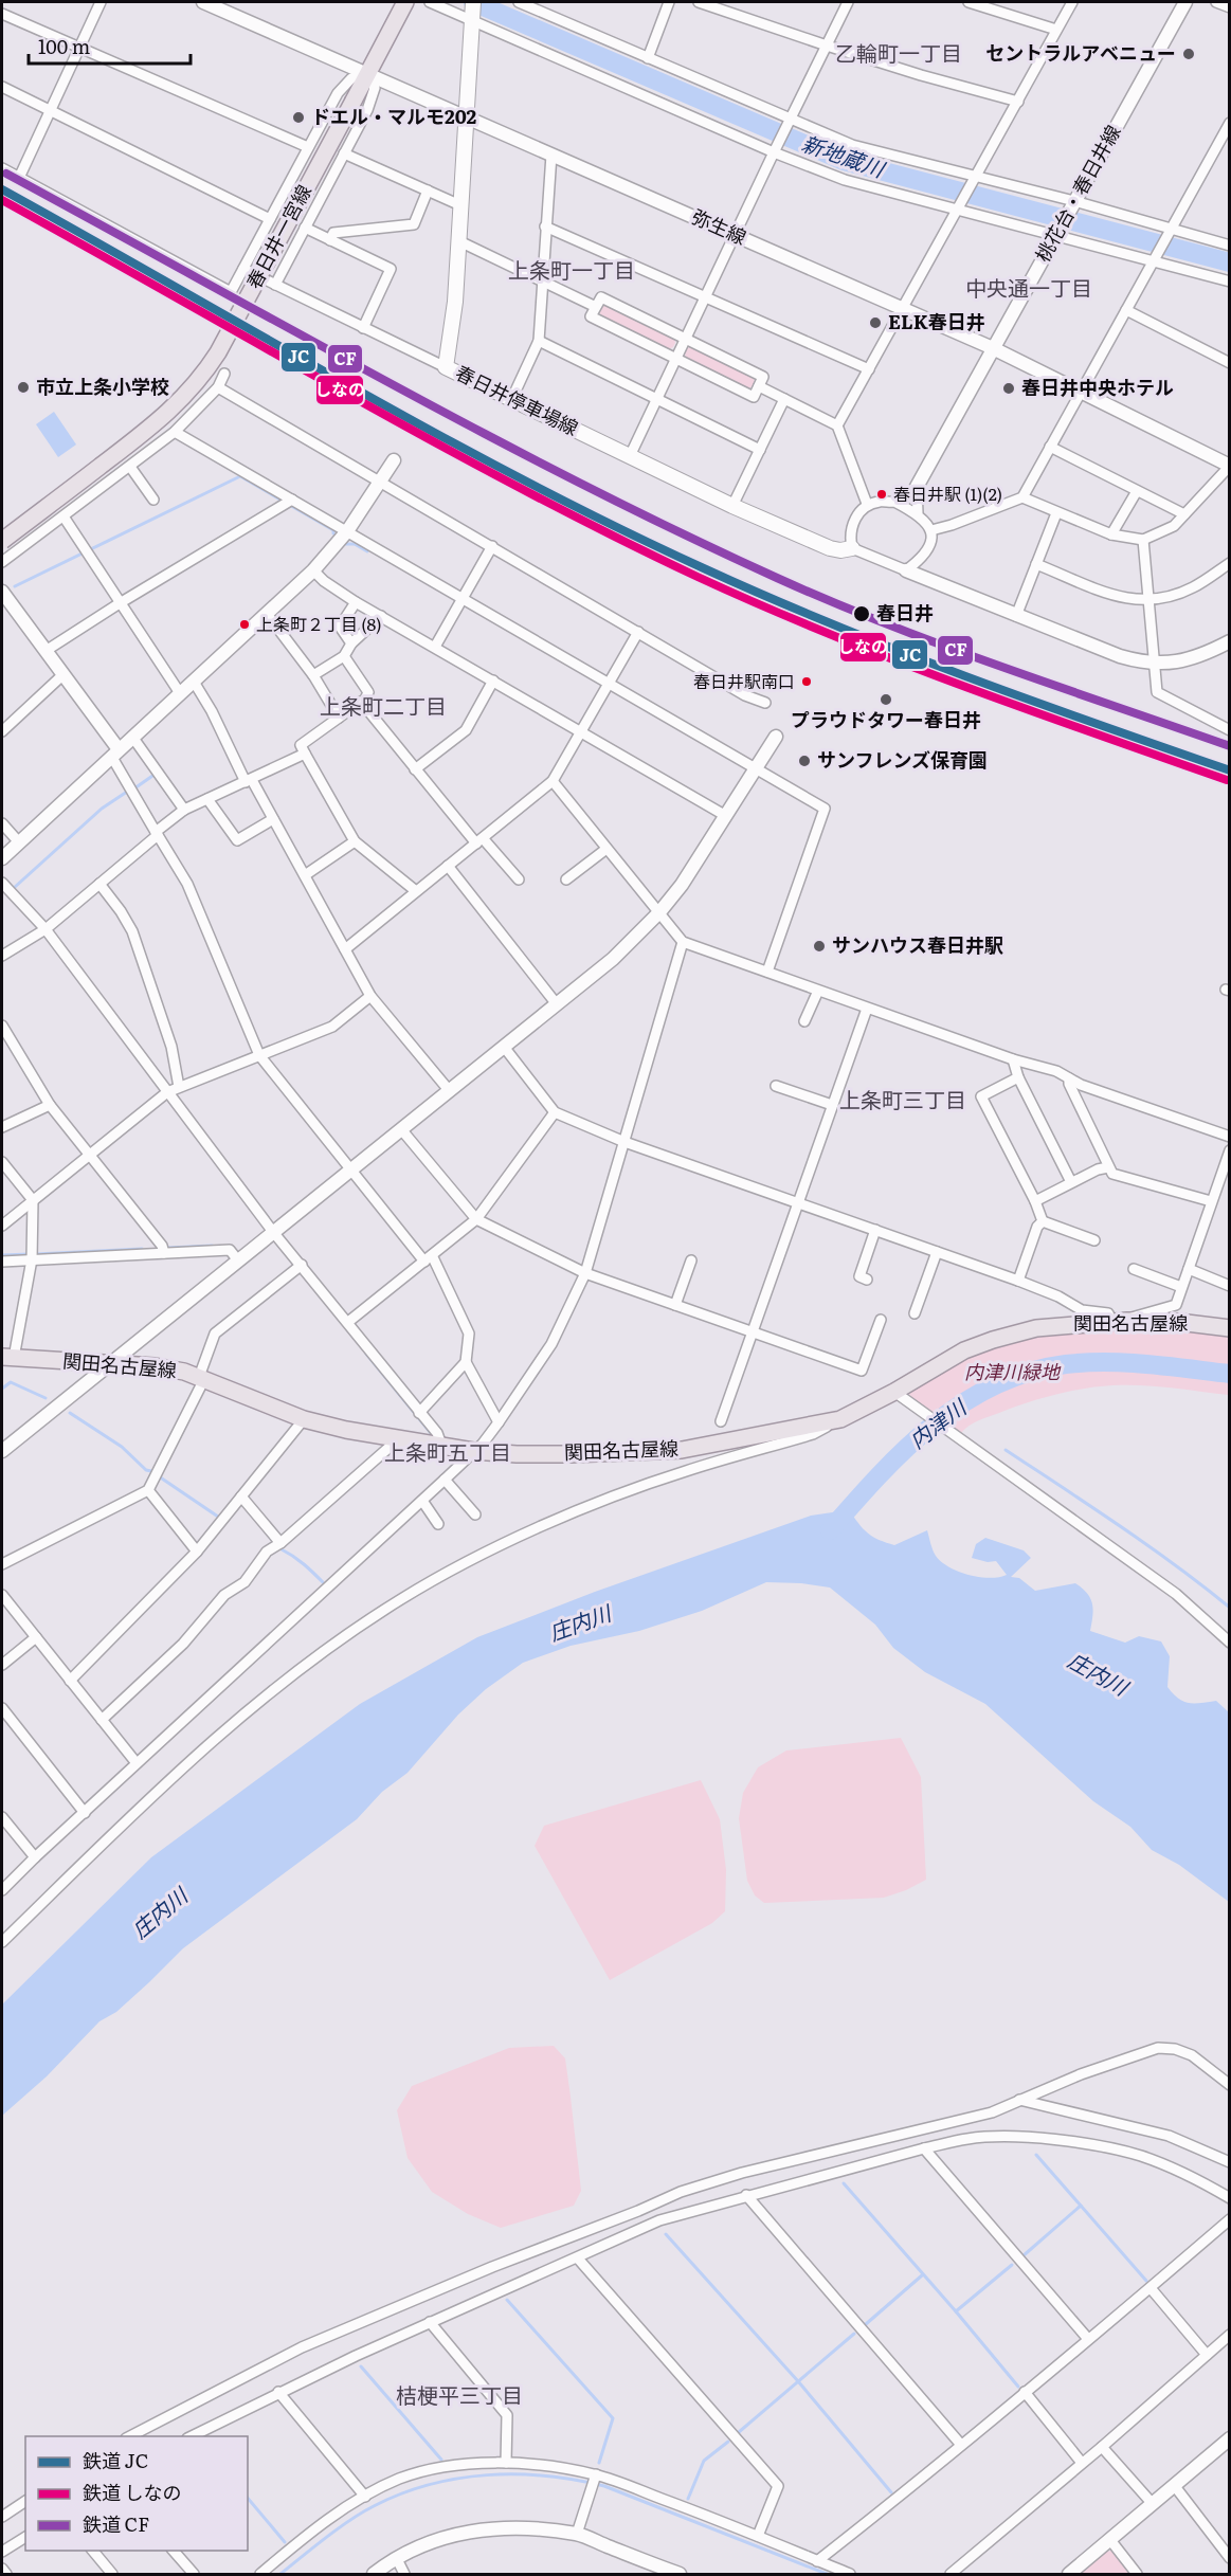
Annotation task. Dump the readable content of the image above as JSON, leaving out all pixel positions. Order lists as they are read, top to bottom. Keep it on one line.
{"streets":{"main road":["春日井一宮線","春日井停車場線","関田名古屋線"],"street":["桃花台・春日井線","弥生線"]},"crossings":[["桃花台・春日井線","弥生線"],["弥生線","春日井一宮線"],["弥生線","春日井停車場線"]],"districts":["乙輪町一丁目","上条町一丁目","中央通一丁目","上条町二丁目","上条町三丁目","上条町五丁目","桔梗平三丁目"],"water":["新地蔵川","内津川","庄内川"],"parks":["内津川緑地"],"places":["セントラルアベニュー","ドエル・マルモ202","ELK春日井","市立上条小学校","春日井中央ホテル","春日井駅 (1)(2)","春日井","上条町２丁目 (8)","春日井駅南口","プラウドタワー春日井","サンフレンズ保育園","サンハウス春日井駅"],"lines":["rail line CF","rail line JC","rail line しなの"],"legend":["鉄道 JC","鉄道 しなの","鉄道 CF"],"scale_bar":"100 m"}
